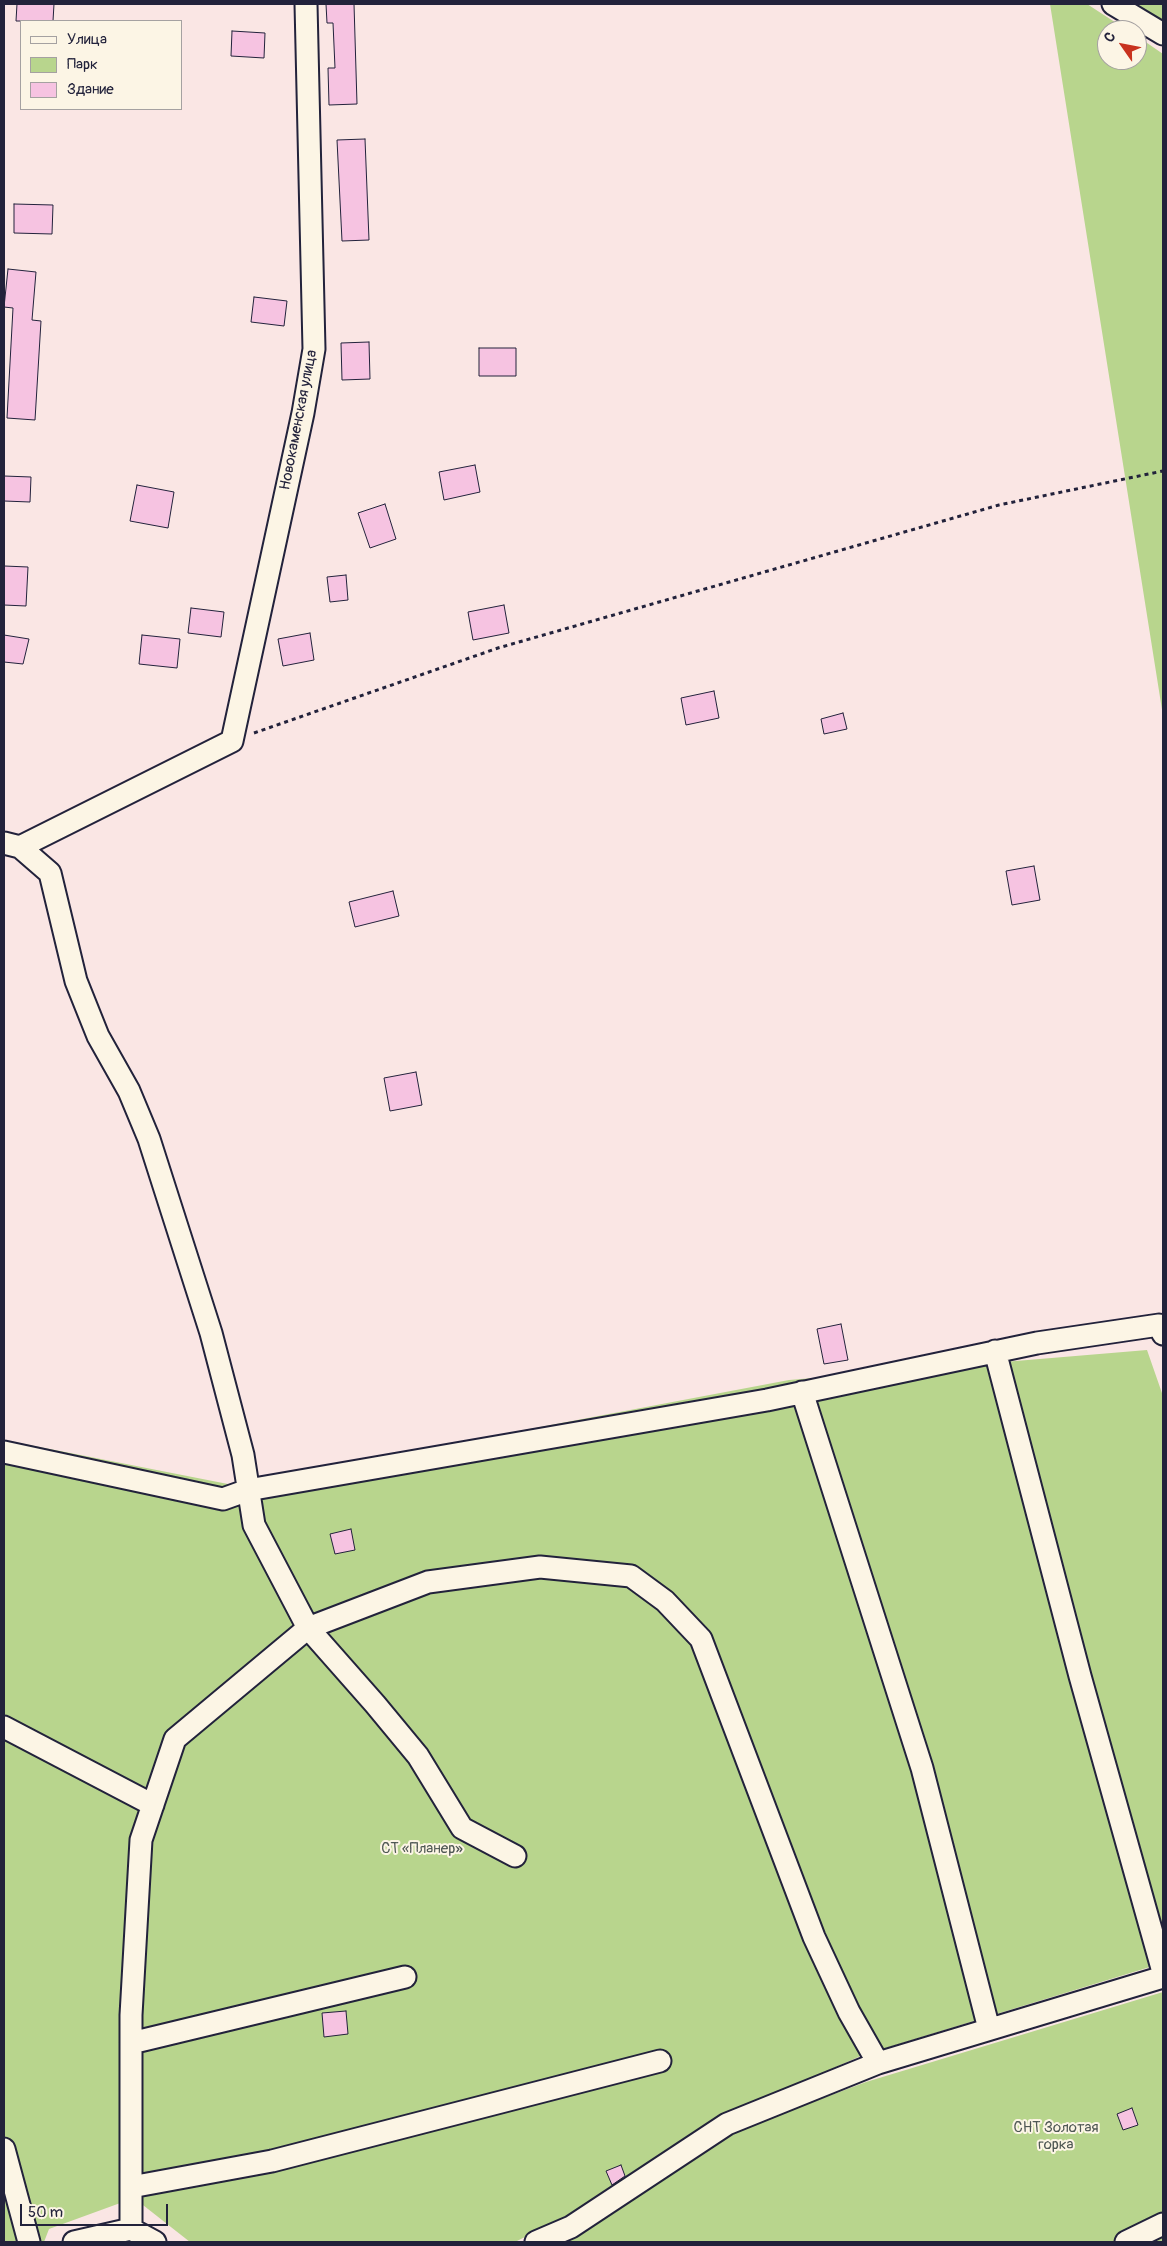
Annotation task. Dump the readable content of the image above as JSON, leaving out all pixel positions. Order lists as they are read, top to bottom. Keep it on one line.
{"streets":{"street":["Новокаменская улица"]},"parks":["СТ «Планер»","СНТ Золотая горка"],"legend":["Улица","Парк","Здание"],"scale_bar":"50 m","north":"top left"}
